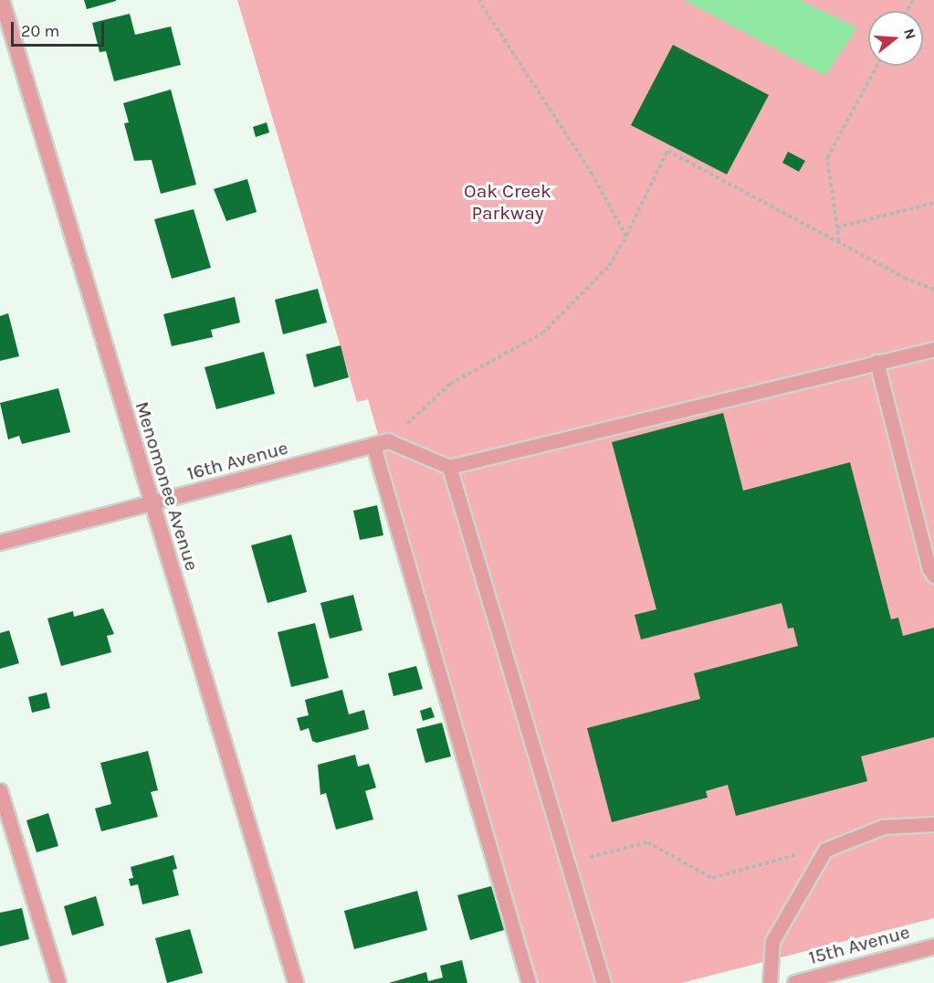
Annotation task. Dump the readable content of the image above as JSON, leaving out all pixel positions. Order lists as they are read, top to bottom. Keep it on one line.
{"streets":{"street":["16th Avenue","Menomonee Avenue","15th Avenue"]},"crossings":[["16th Avenue","Menomonee Avenue"]],"parks":["Oak Creek Parkway"],"scale_bar":"20 m","north":"right"}
